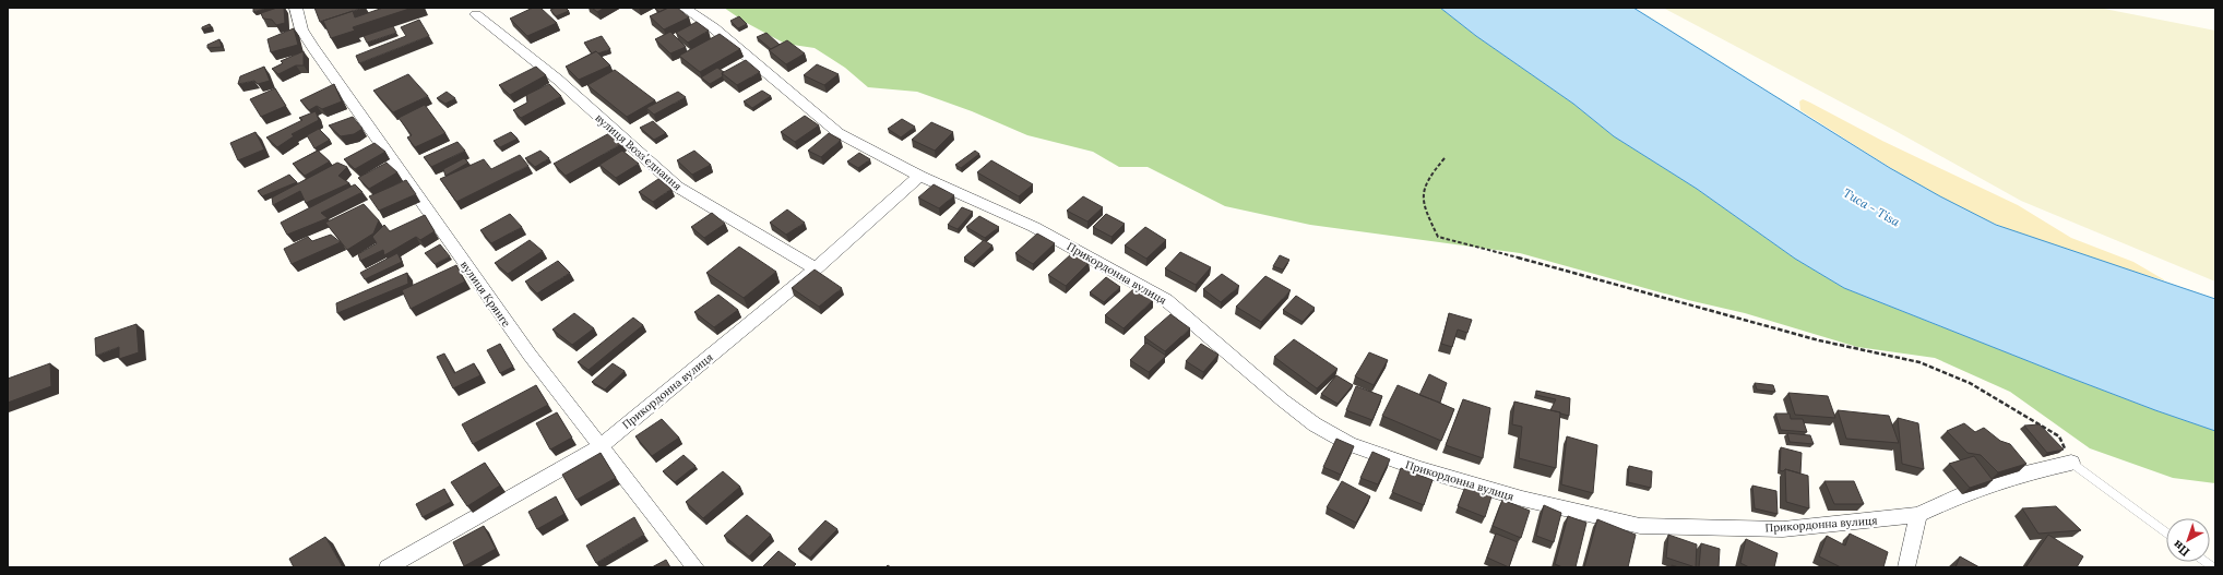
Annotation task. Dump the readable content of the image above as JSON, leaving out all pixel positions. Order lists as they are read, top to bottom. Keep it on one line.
{"streets":{"street":["вулиця Воззʼєднання","Прикордонна вулиця","вулиця Крянге"]},"crossings":[["вулиця Воззʼєднання","Прикордонна вулиця"],["Прикордонна вулиця","вулиця Крянге"]],"water":["Тиса - Tisa"],"north":"bottom left"}
